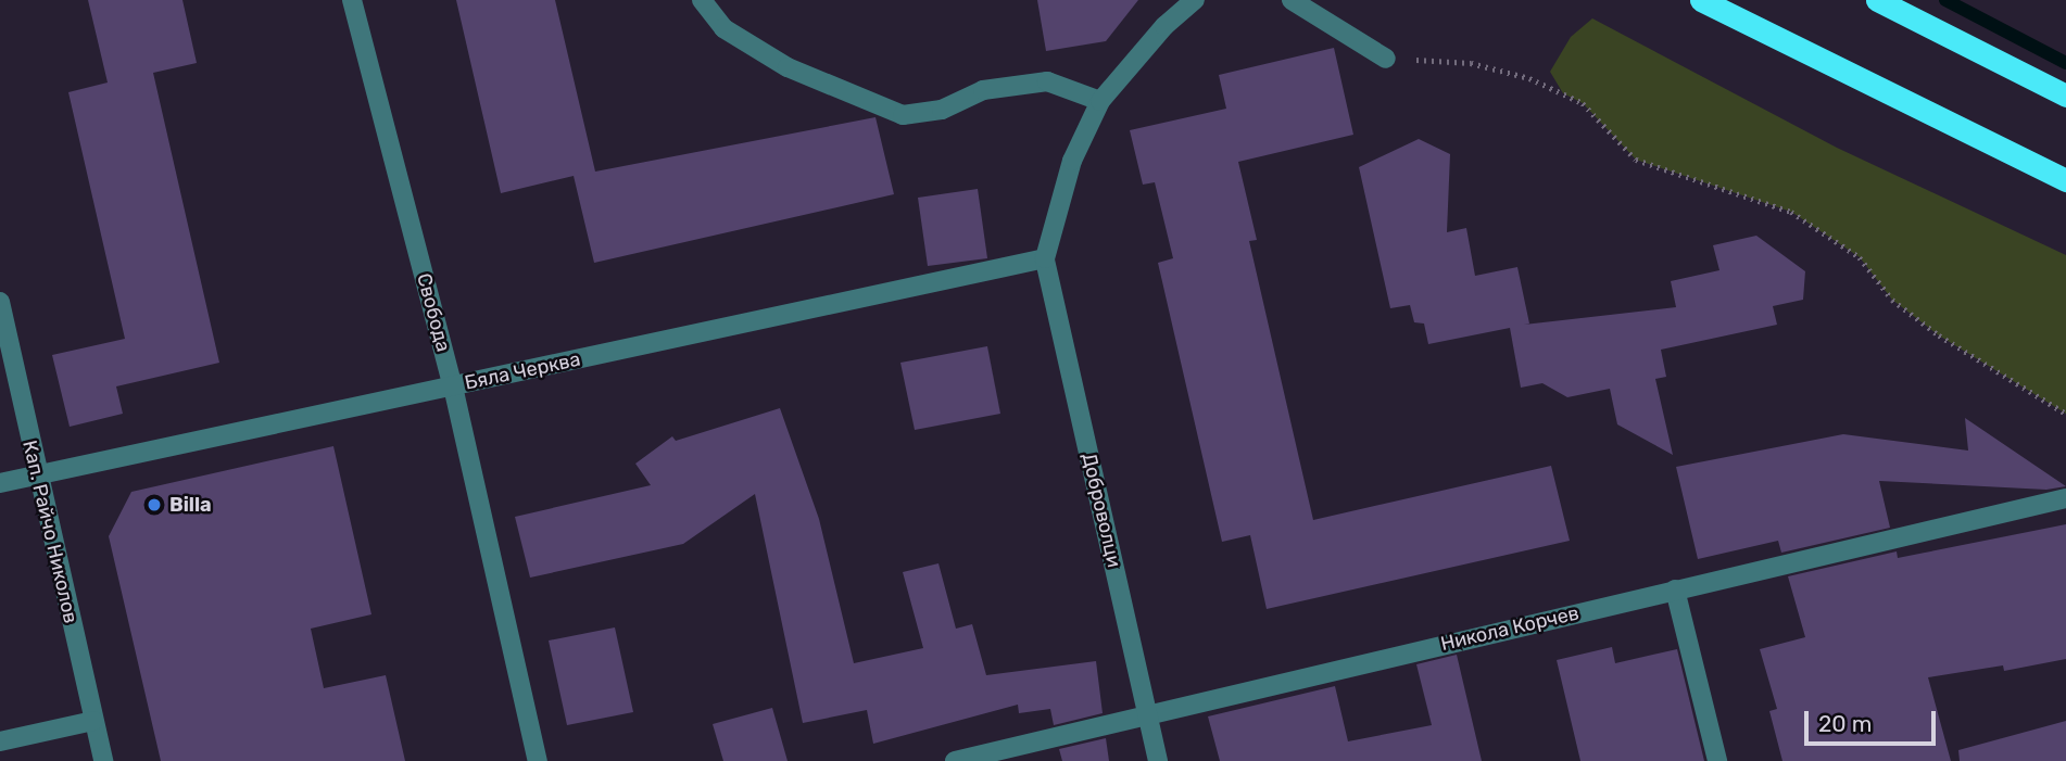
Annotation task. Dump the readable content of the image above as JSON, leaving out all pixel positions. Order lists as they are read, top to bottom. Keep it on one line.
{"streets":{"street":["Свобода","Бяла Черква","Доброволци","Кап. Райчо Николов","Никола Корчев"]},"crossings":[["Свобода","Бяла Черква"],["Бяла Черква","Доброволци"],["Бяла Черква","Кап. Райчо Николов"],["Доброволци","Никола Корчев"]],"places":["Billa"],"scale_bar":"20 m"}
